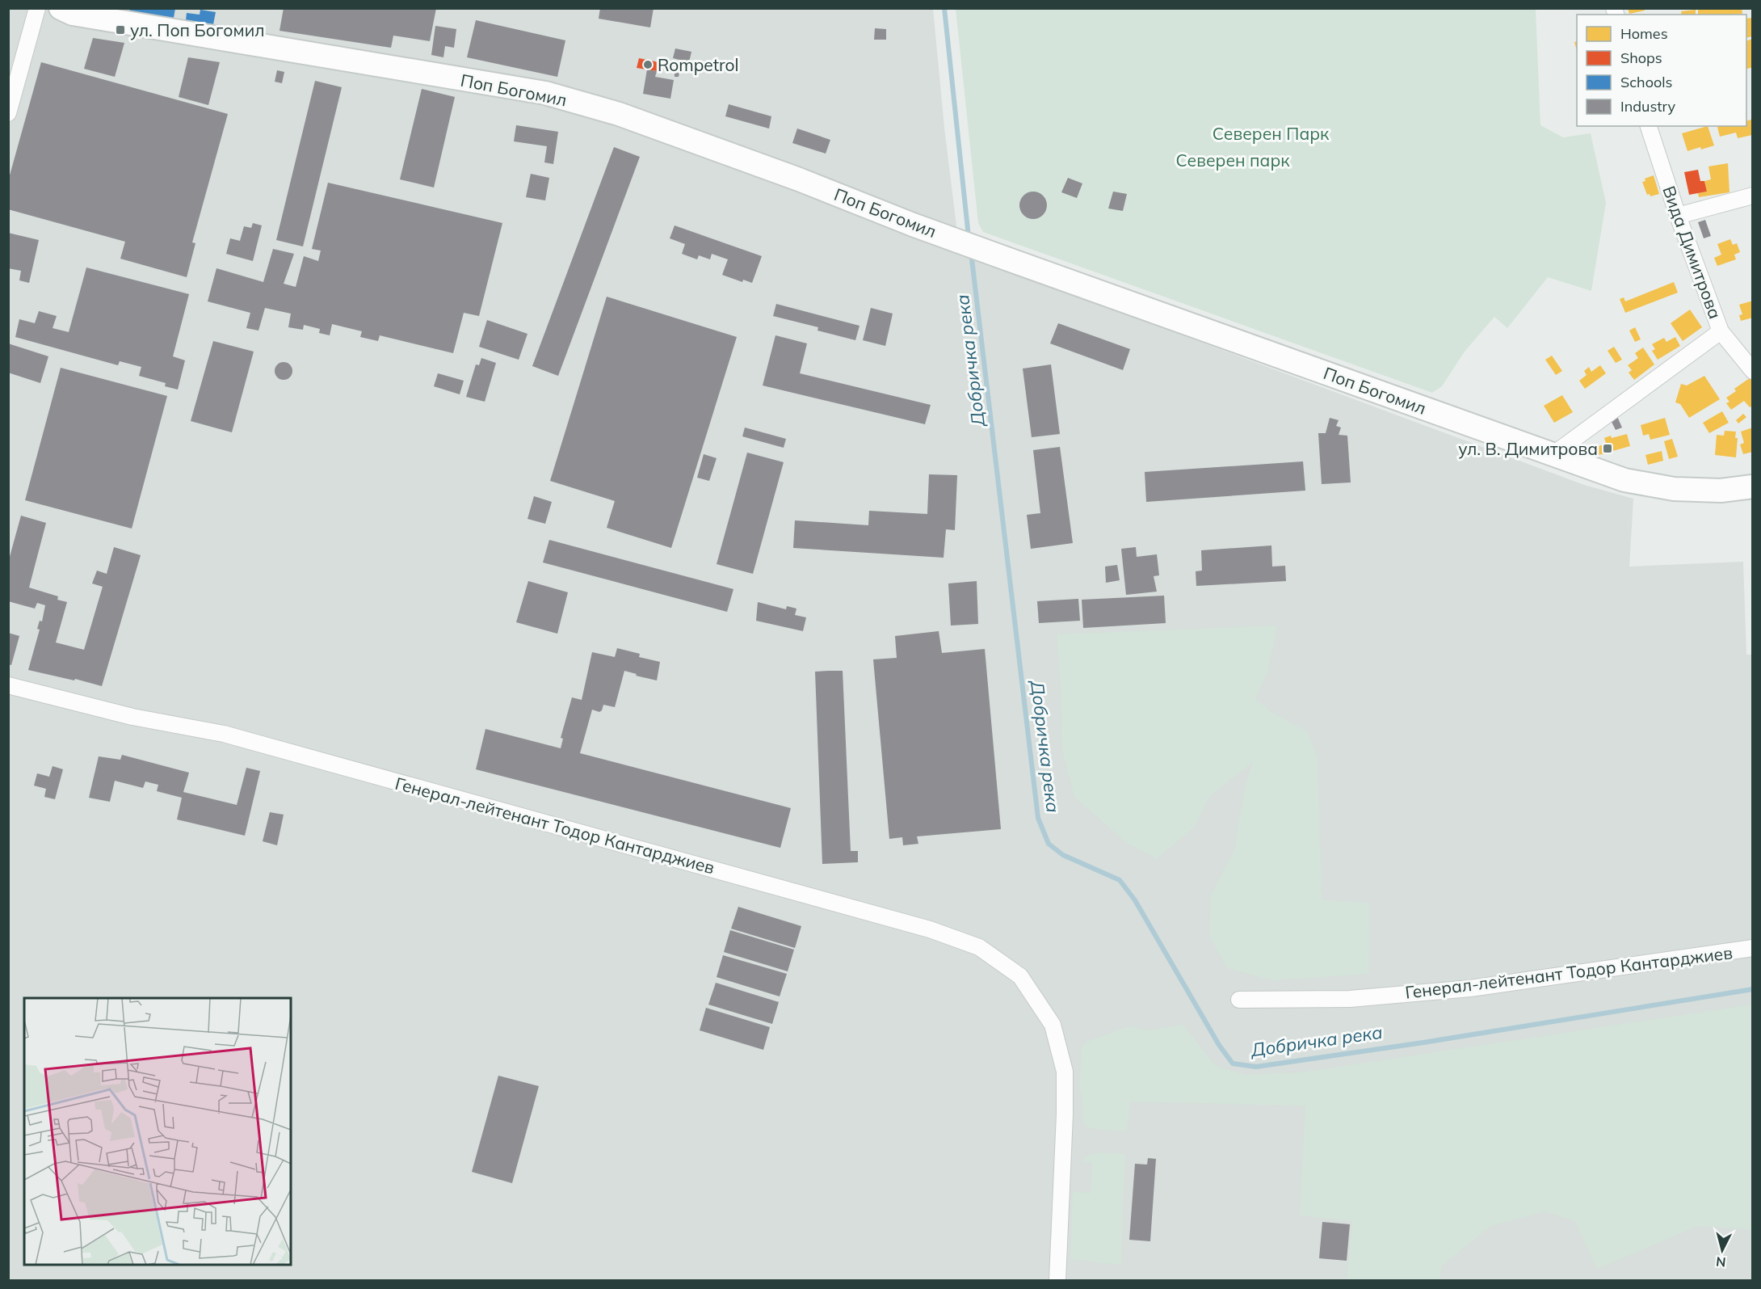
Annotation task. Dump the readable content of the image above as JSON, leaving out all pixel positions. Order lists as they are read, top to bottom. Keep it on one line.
{"streets":{"street":["Поп Богомил","Вида Димитрова","Генерал-лейтенант Тодор Кантарджиев"]},"water":["Добричка река"],"parks":["Северен Парк","Северен парк"],"places":{"transit":["ул. Поп Богомил","ул. В. Димитрова"],"other":["Rompetrol"]},"legend":["Homes","Shops","Schools","Industry"],"north":"bottom"}
